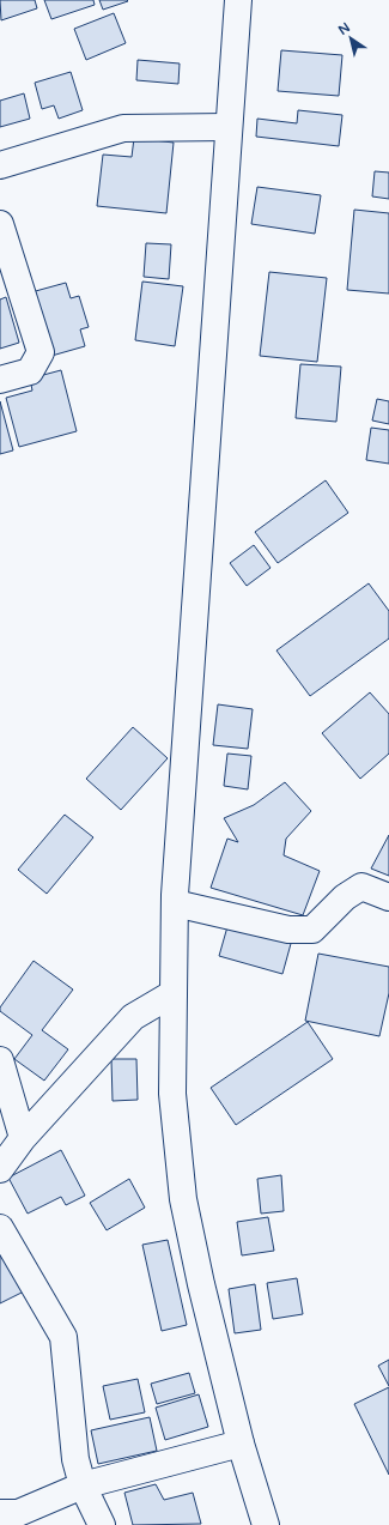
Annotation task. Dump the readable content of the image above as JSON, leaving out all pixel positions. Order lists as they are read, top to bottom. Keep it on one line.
{"north":"top left"}
